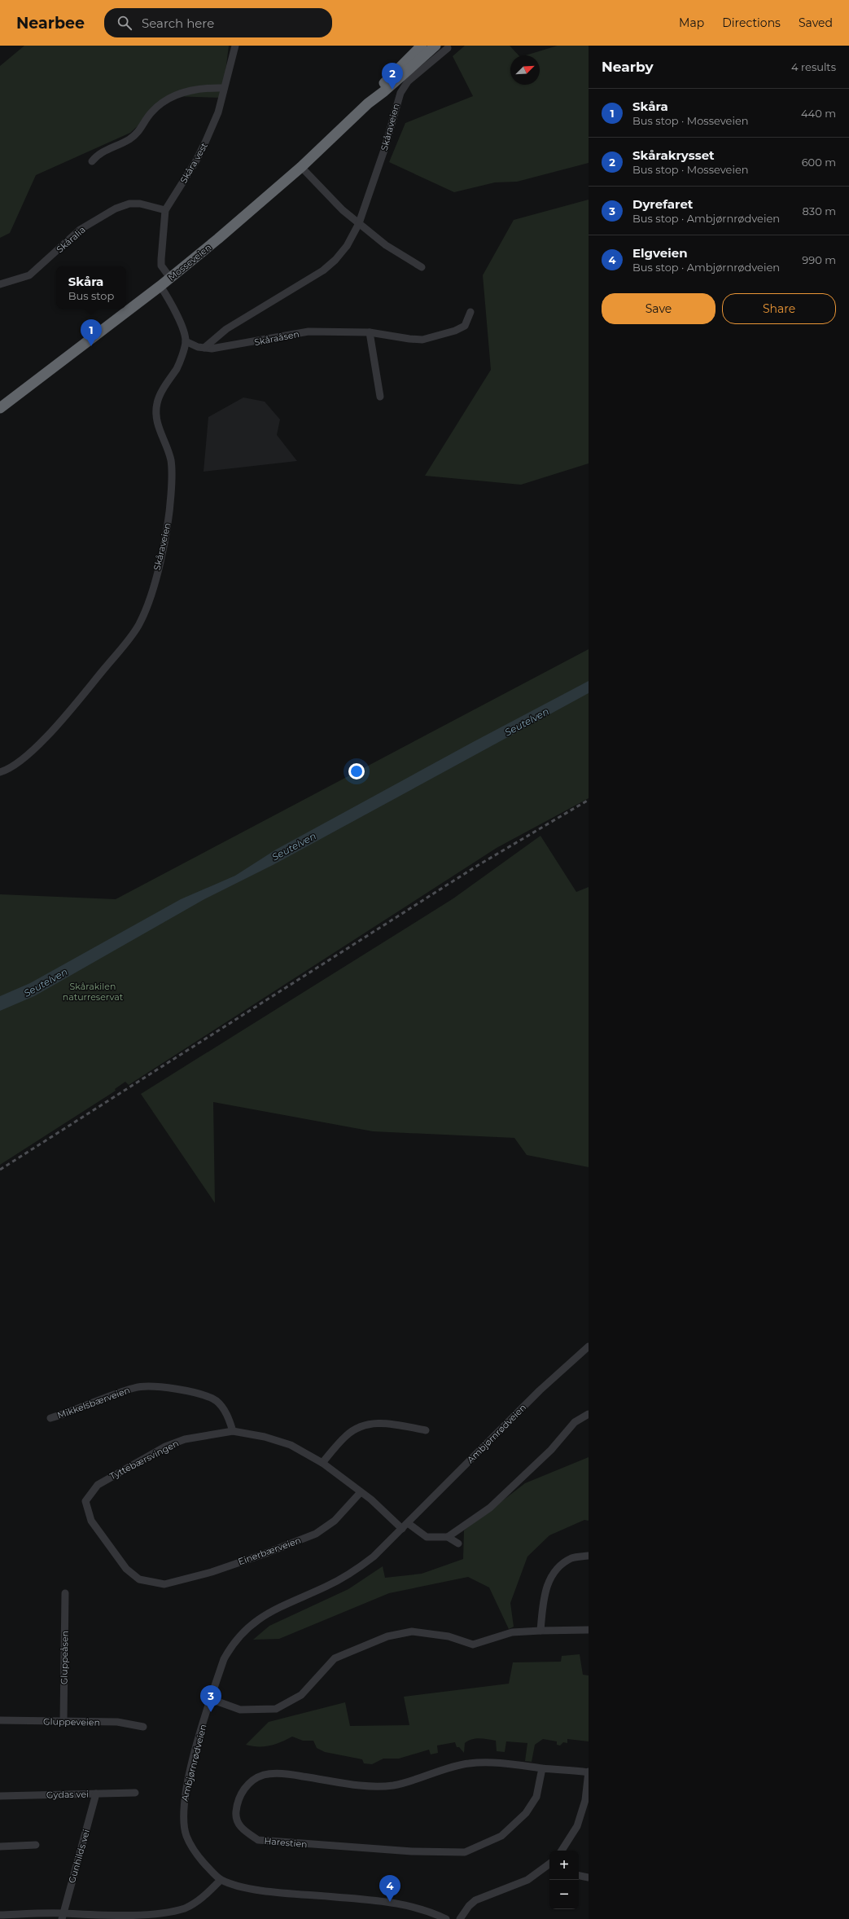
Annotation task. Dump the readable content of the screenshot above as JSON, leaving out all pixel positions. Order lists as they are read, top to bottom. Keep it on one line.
{"streets":{"highway":["Mosseveien"],"street":["Skåraveien","Skåra vest","Skåralia","Skåraåsen","Mikkelsbærveien","Ambjørnrødveien","Tyttebærsvingen","Einerbærveien","Gluppeåsen","Gluppeveien","Gydas vei","Harestien","Gunhilds vei"]},"crossings":[["Skåraveien","Skåraåsen"],["Skåra vest","Skåralia"],["Skåra vest","Mosseveien"],["Mikkelsbærveien","Tyttebærsvingen"],["Ambjørnrødveien","Tyttebærsvingen"],["Tyttebærsvingen","Einerbærveien"],["Gluppeåsen","Gluppeveien"],["Gydas vei","Gunhilds vei"]],"water":["Seutelven"],"parks":["Skårakilen naturreservat"],"north":"top right","page":{"header":"Nearbee","search":"Search here","nav":["Map","Directions","Saved"],"heading":["Nearby","4 results"],"pins":["2","1","3","4"],"list":[{"mark":"1","name":"Skåra","note":"Bus stop · Mosseveien","value":"440 m"},{"mark":"2","name":"Skårakrysset","note":"Bus stop · Mosseveien","value":"600 m"},{"mark":"3","name":"Dyrefaret","note":"Bus stop · Ambjørnrødveien","value":"830 m"},{"mark":"4","name":"Elgveien","note":"Bus stop · Ambjørnrødveien","value":"990 m"}],"popup":["Skåra","Bus stop"],"buttons":["Save","Share"],"map_buttons":["+","−"]}}
